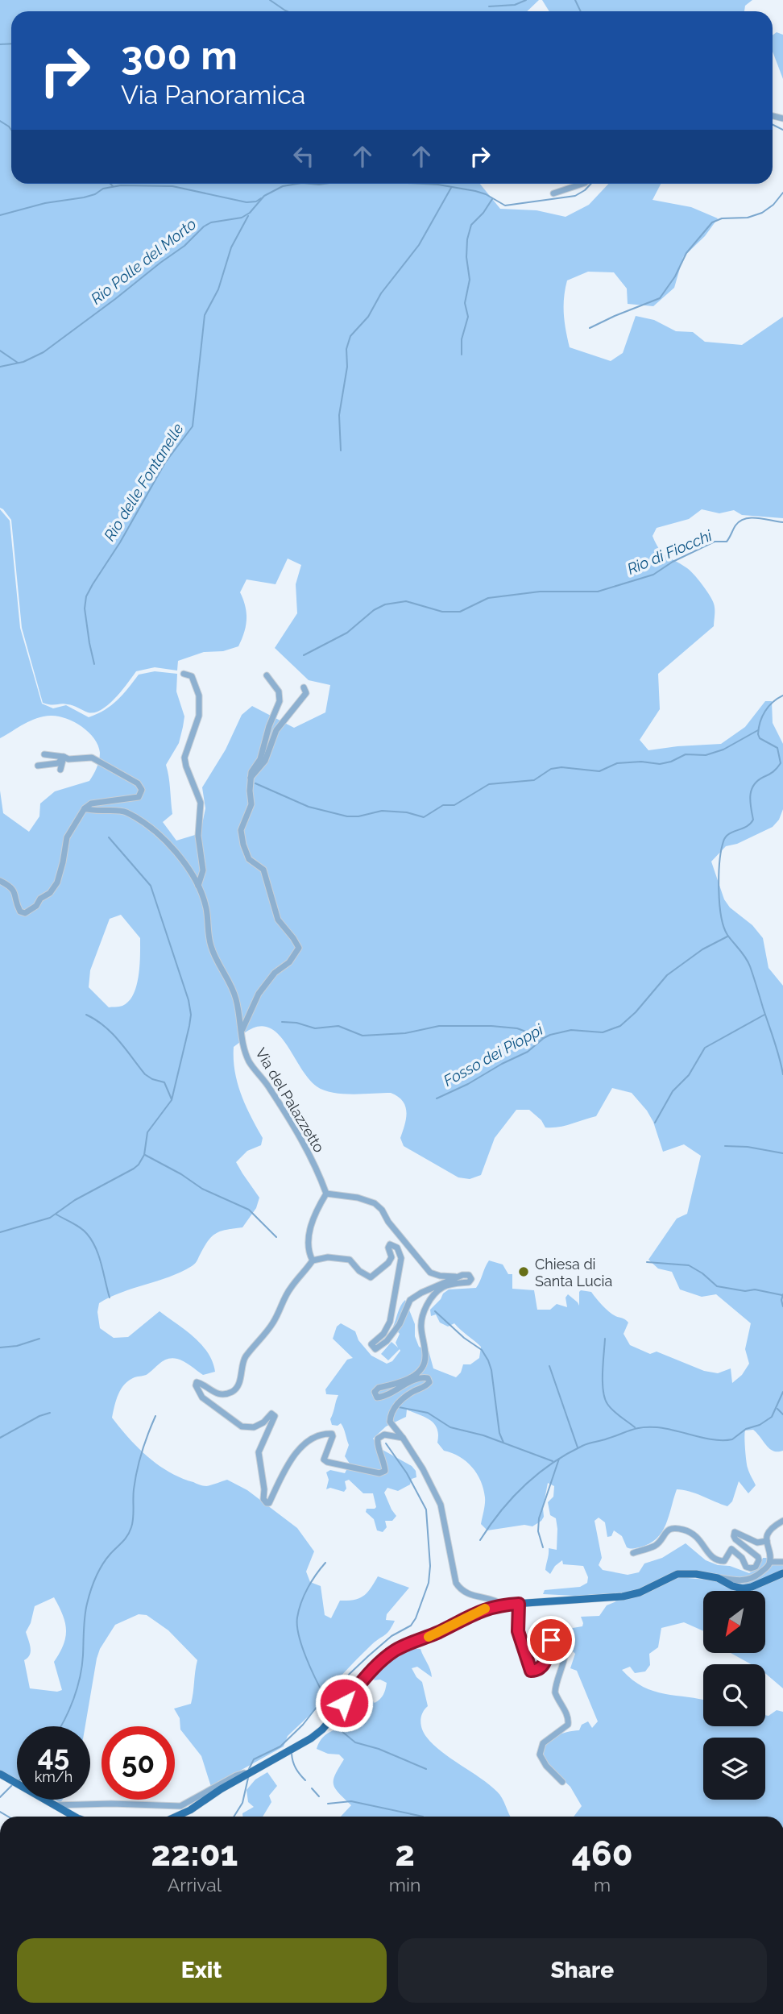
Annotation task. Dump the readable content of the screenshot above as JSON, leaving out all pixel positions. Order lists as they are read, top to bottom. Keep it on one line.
{"streets":{"street":["Via del Palazzetto"]},"water":["Rio Polle del Morto","Rio delle Fontanelle","Rio di Fiocchi","Fosso dei Pioppi"],"places":["Chiesa di Santa Lucia"],"north":"bottom left","page":{"turn":["300 m","Via Panoramica"],"speed":"45 km/h","limit":"50","eta":["22:01","Arrival","2","min","460","m"],"buttons":["Exit","Share"]}}
